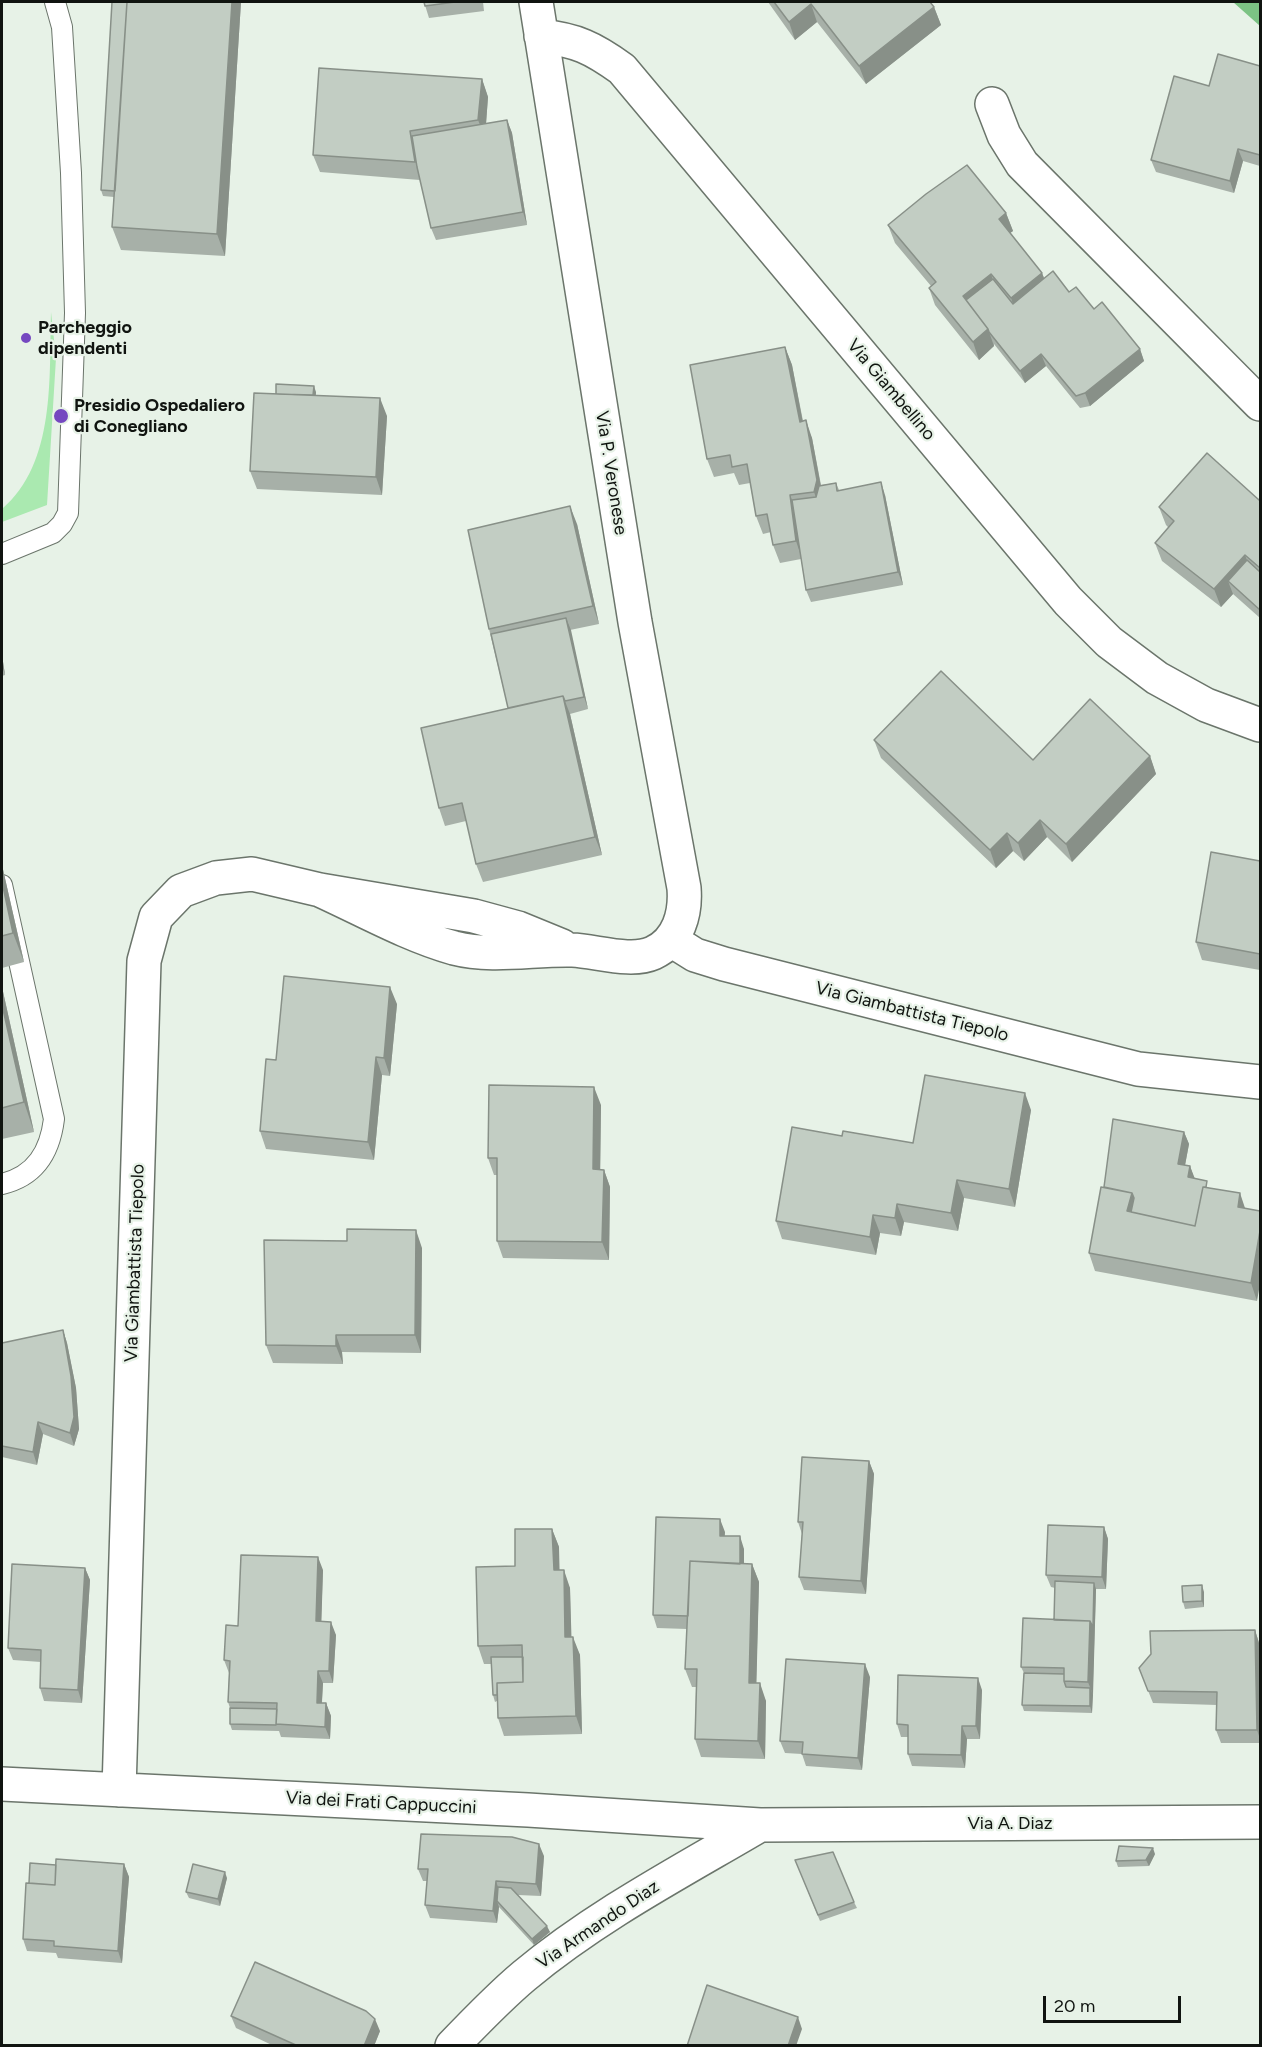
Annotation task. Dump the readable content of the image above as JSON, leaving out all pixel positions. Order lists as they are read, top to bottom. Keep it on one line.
{"streets":{"street":["Via Giambellino","Via P. Veronese","Via Giambattista Tiepolo","Via dei Frati Cappuccini","Via A. Diaz","Via Armando Diaz"]},"crossings":[["Via Giambellino","Via P. Veronese"],["Via P. Veronese","Via Giambattista Tiepolo"],["Via Giambattista Tiepolo","Via dei Frati Cappuccini"],["Via dei Frati Cappuccini","Via A. Diaz"],["Via dei Frati Cappuccini","Via Armando Diaz"],["Via A. Diaz","Via Armando Diaz"]],"places":["Parcheggio dipendenti","Presidio Ospedaliero di Conegliano"],"scale_bar":"20 m"}
